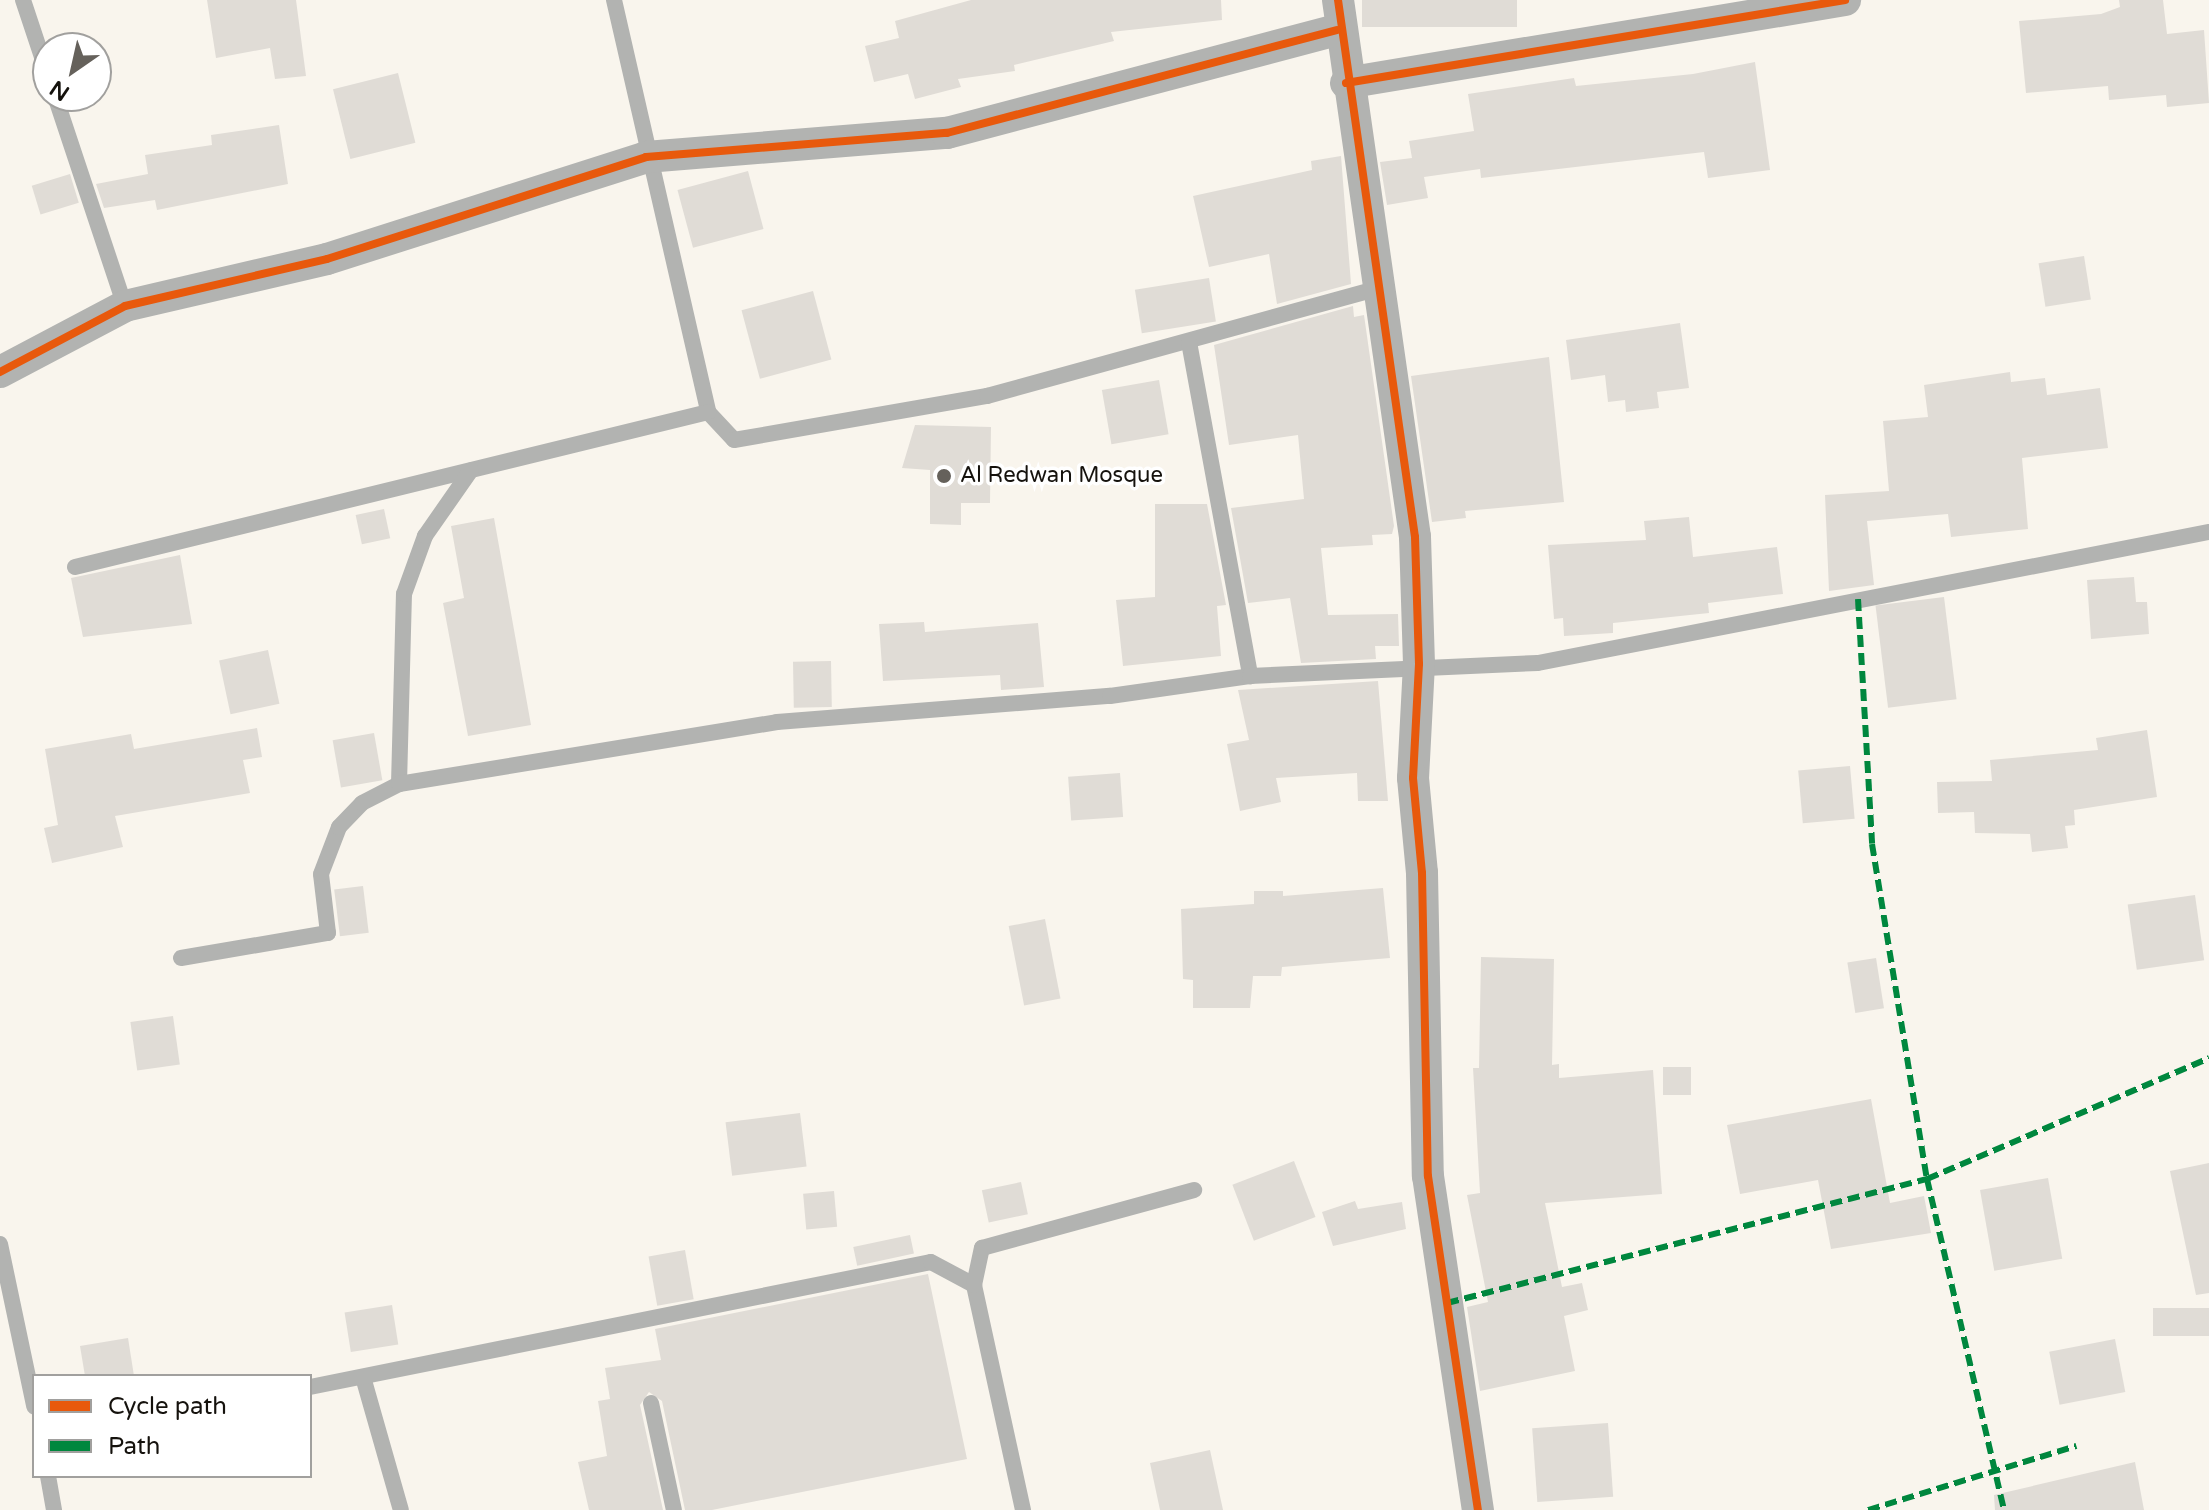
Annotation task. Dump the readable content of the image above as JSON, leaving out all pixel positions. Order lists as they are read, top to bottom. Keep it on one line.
{"places":["Al Redwan Mosque"],"legend":["Cycle path","Path"],"north":"bottom left"}
